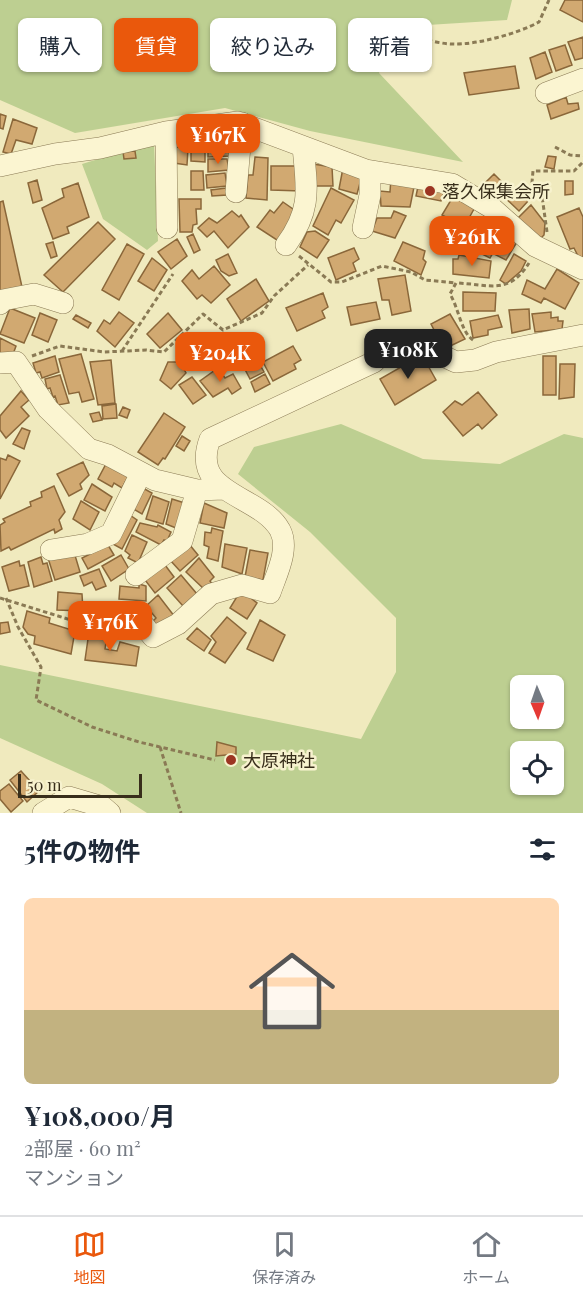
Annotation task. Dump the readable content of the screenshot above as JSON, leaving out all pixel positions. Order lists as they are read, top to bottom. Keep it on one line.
{"places":["落久保集会所","大原神社"],"scale_bar":"50 m","north":"bottom","page":{"chip":["購入","賃貸","絞り込み","新着"],"price":["¥167K","¥261K","¥108K","¥204K","¥176K"],"scale":"50 m","heading":"5件の物件","list":[{"name":"¥108,000/月","note":"2部屋 · 60 m² · マンション"}],"tabs":["地図","保存済み","ホーム"]}}
